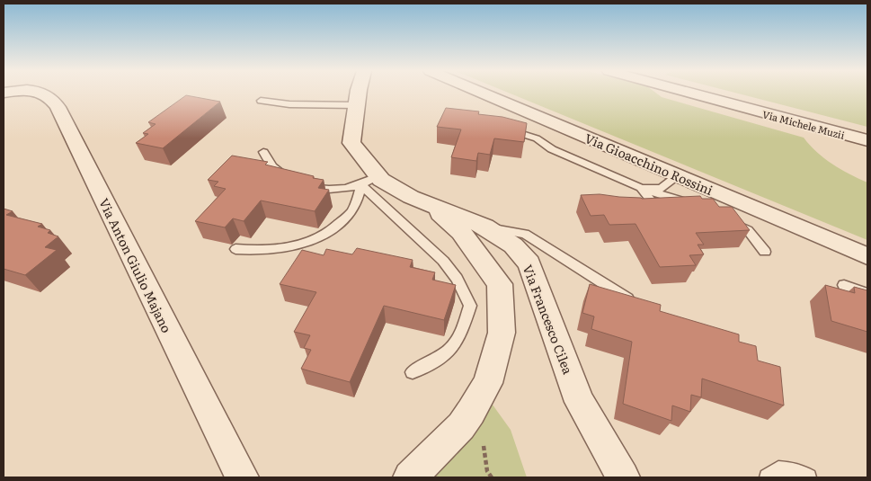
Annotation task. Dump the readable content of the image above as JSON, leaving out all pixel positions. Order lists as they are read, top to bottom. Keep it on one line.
{"streets":{"street":["Via Michele Muzii","Via Gioacchino Rossini","Via Anton Giulio Majano","Via Francesco Cilea"]}}
